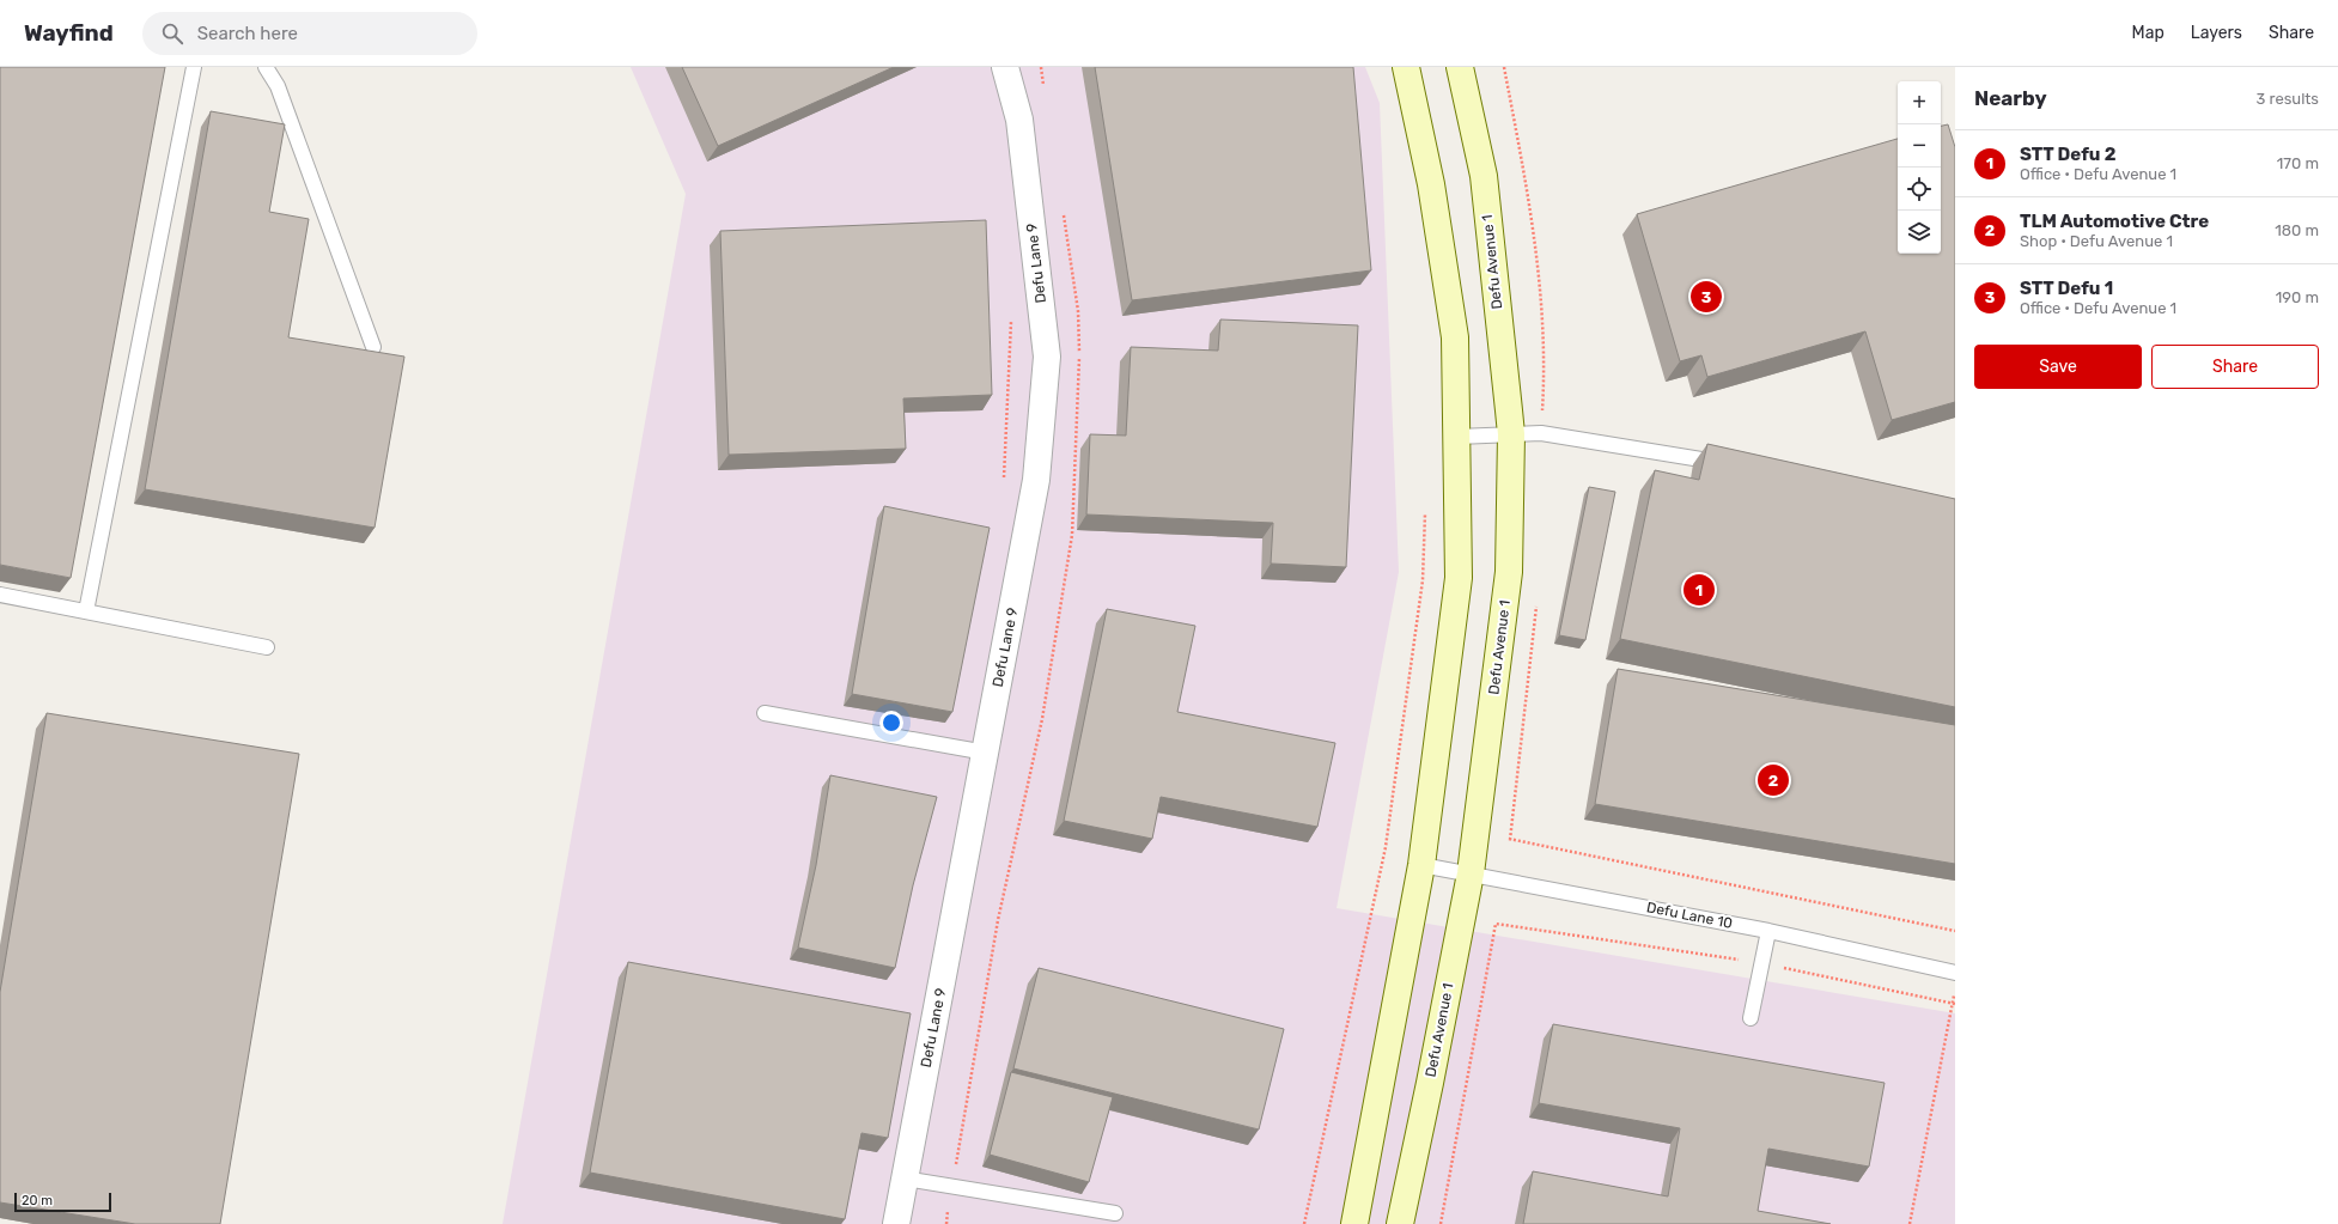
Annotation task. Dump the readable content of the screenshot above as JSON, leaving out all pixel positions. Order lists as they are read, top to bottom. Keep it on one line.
{"streets":{"main road":["Defu Avenue 1"],"street":["Defu Lane 9"],"lane":["Defu Lane 10"]},"crossings":[["Defu Avenue 1","Defu Lane 10"]],"scale_bar":"20 m","page":{"header":"Wayfind","search":"Search here","nav":["Map","Layers","Share"],"heading":["Nearby","3 results"],"map_buttons":["+","−"],"list":[{"mark":"1","name":"STT Defu 2","note":"Office · Defu Avenue 1","value":"170 m"},{"mark":"2","name":"TLM Automotive Ctre","note":"Shop · Defu Avenue 1","value":"180 m"},{"mark":"3","name":"STT Defu 1","note":"Office · Defu Avenue 1","value":"190 m"}],"pins":["3","1","2"],"buttons":["Save","Share"],"scale":"20 m"}}
